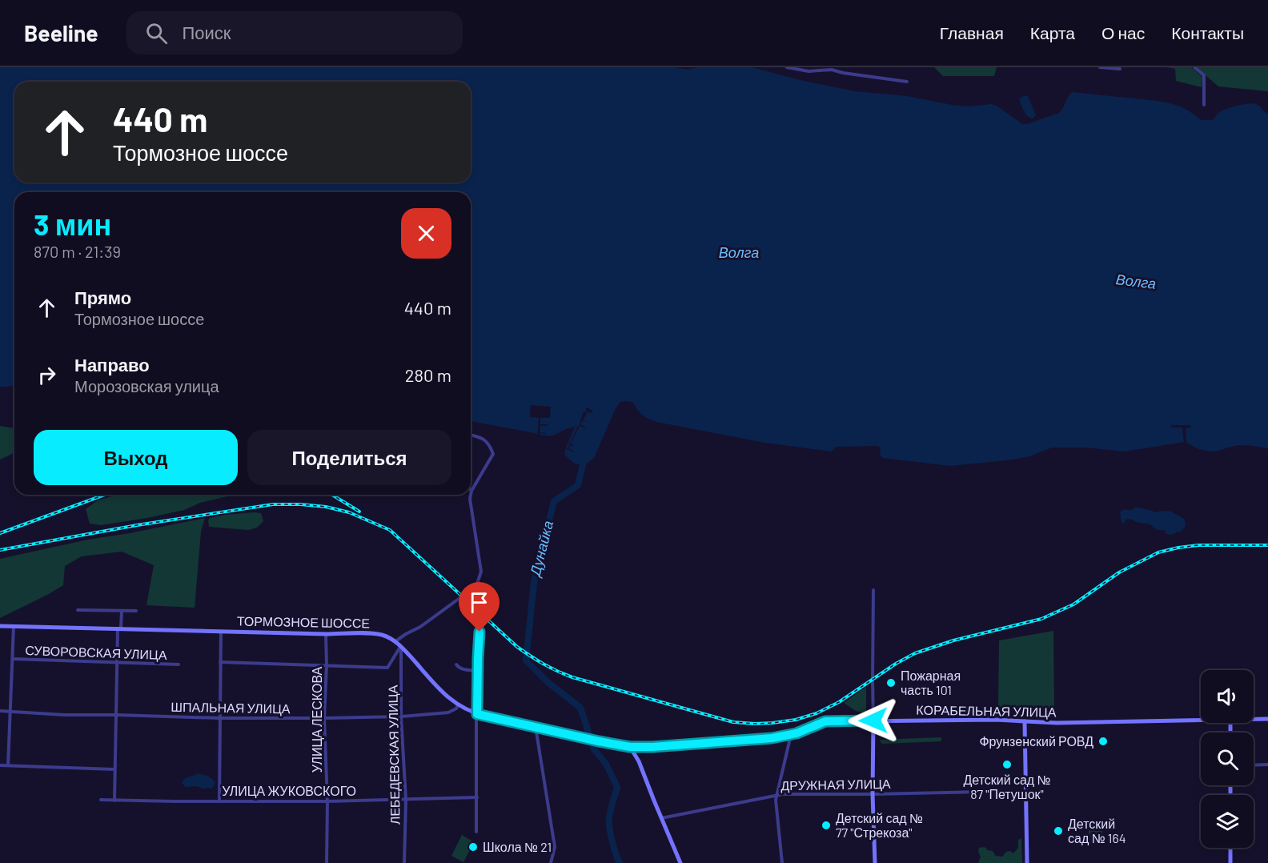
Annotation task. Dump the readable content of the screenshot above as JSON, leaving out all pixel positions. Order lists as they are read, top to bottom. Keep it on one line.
{"streets":{"street":["ТОРМОЗНОЕ ШОССЕ","СУВОРОВСКАЯ УЛИЦА","ШПАЛЬНАЯ УЛИЦА","КОРАБЕЛЬНАЯ УЛИЦА","УЛИЦА ЛЕСКОВА","ЛЕБЕДЕВСКАЯ УЛИЦА","ДРУЖНАЯ УЛИЦА","УЛИЦА ЖУКОВСКОГО"]},"crossings":[["ТОРМОЗНОЕ ШОССЕ","ШПАЛЬНАЯ УЛИЦА"],["ТОРМОЗНОЕ ШОССЕ","КОРАБЕЛЬНАЯ УЛИЦА"],["ТОРМОЗНОЕ ШОССЕ","УЛИЦА ЛЕСКОВА"],["ТОРМОЗНОЕ ШОССЕ","ЛЕБЕДЕВСКАЯ УЛИЦА"],["ШПАЛЬНАЯ УЛИЦА","УЛИЦА ЛЕСКОВА"],["ШПАЛЬНАЯ УЛИЦА","ЛЕБЕДЕВСКАЯ УЛИЦА"],["УЛИЦА ЛЕСКОВА","УЛИЦА ЖУКОВСКОГО"],["ЛЕБЕДЕВСКАЯ УЛИЦА","УЛИЦА ЖУКОВСКОГО"]],"water":["Волга","Дунайка"],"places":["Пожарная часть 101","Фрунзенский РОВД","Детский сад № 87 \"Петушок\"","Детский сад № 77 \"Стрекоза\"","Детский сад № 164","Школа № 21"],"page":{"header":"Beeline","search":"Поиск","nav":["Главная","Карта","О нас","Контакты"],"turn":["440 m","Тормозное шоссе"],"heading":["3 мин","870 m · 21:39"],"list":[{"name":"Прямо","note":"Тормозное шоссе","value":"440 m"},{"name":"Направо","note":"Морозовская улица","value":"280 m"}],"buttons":["Выход","Поделиться"]}}
